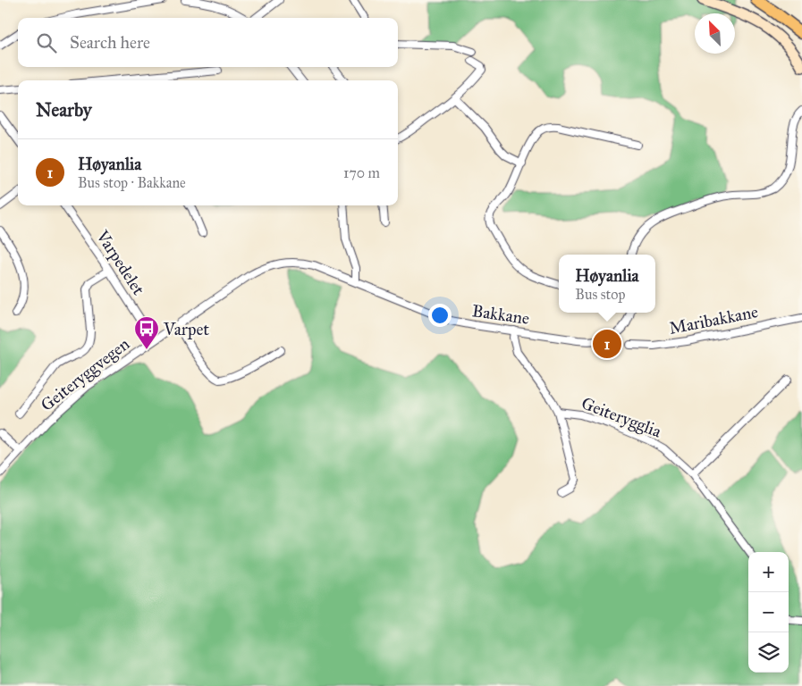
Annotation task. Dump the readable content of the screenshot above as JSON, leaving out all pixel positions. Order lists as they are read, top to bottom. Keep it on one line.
{"streets":{"street":["Varpedelet","Bakkane","Maribakkane","Geiteryggvegen","Geiterygglia"]},"crossings":[["Varpedelet","Bakkane"],["Varpedelet","Geiteryggvegen"],["Bakkane","Geiteryggvegen"]],"places":{"bus stop":["Varpet"]},"north":"top left","page":{"search":"Search here","heading":"Nearby","list":[{"mark":"1","name":"Høyanlia","note":"Bus stop · Bakkane","value":"170 m"}],"popup":["Høyanlia","Bus stop"],"pins":"1","map_buttons":["+","−"]}}
